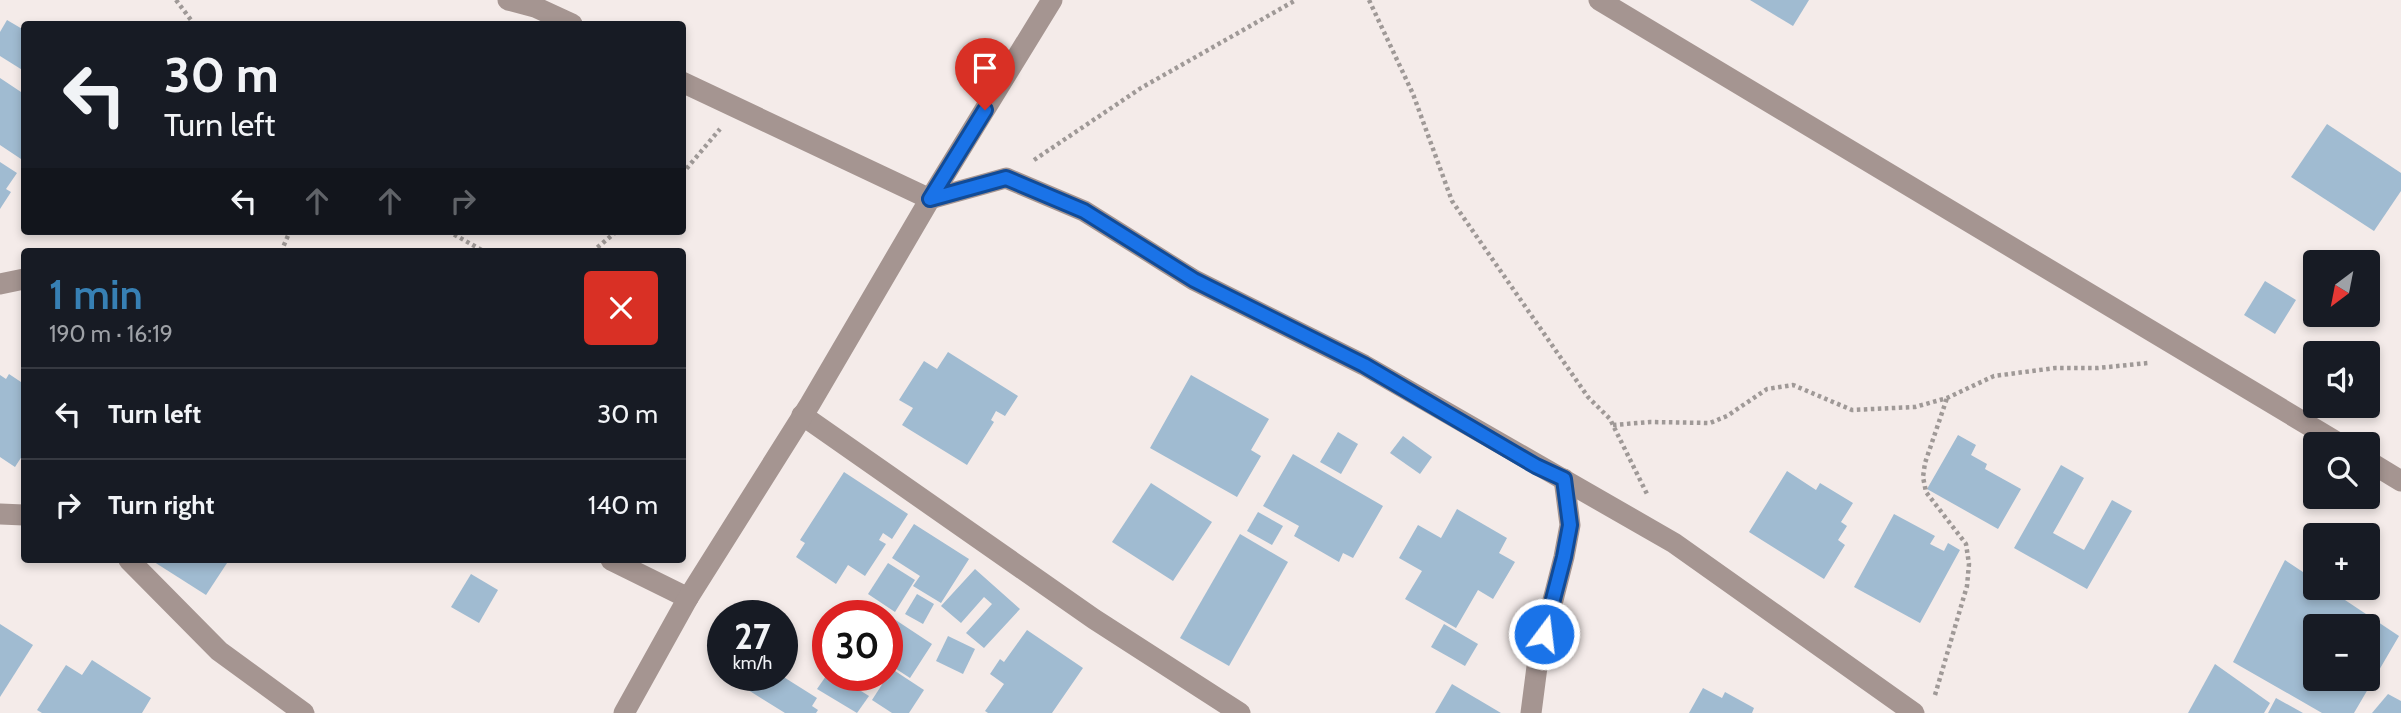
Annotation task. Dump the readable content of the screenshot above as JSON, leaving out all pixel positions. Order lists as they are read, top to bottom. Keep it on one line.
{"north":"bottom left","page":{"turn":["30 m","Turn left"],"heading":["1 min","190 m · 16:19"],"map_buttons":["+","−"],"list":[{"name":"Turn left","value":"30 m"},{"name":"Turn right","value":"140 m"}],"speed":"27 km/h","limit":"30"}}
